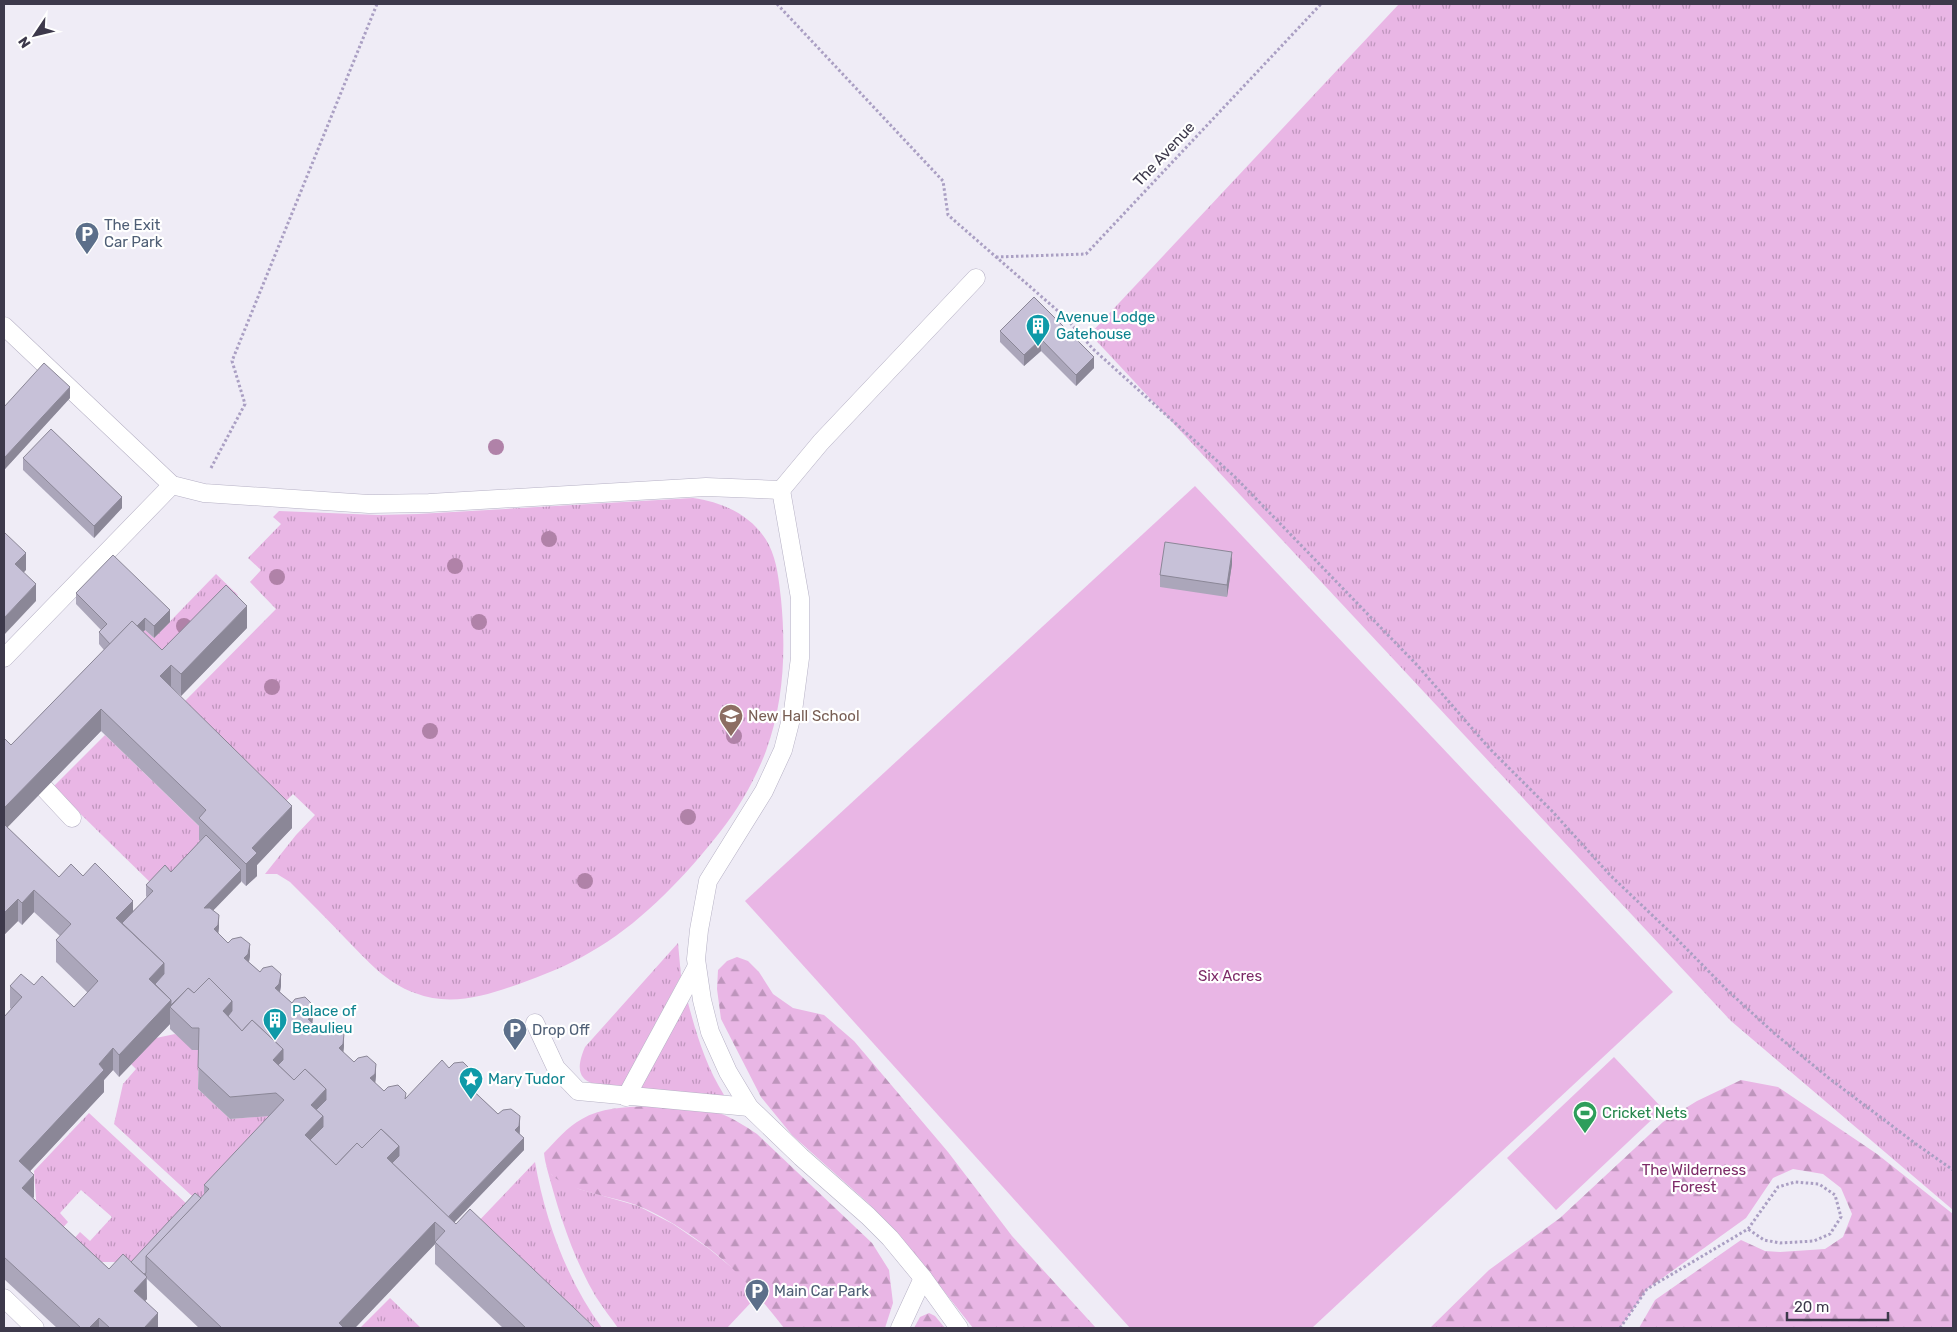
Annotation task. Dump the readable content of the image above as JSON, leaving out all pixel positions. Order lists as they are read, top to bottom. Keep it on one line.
{"streets":{"path":["The Avenue"]},"parks":["Six Acres","The Wilderness Forest"],"places":{"parking":["The Exit Car Park","Drop Off","Main Car Park"],"building":["Avenue Lodge Gatehouse","Palace of Beaulieu"],"school or university":["New Hall School"],"place":["Mary Tudor"],"sports":["Cricket Nets"]},"scale_bar":"20 m","north":"bottom left"}
